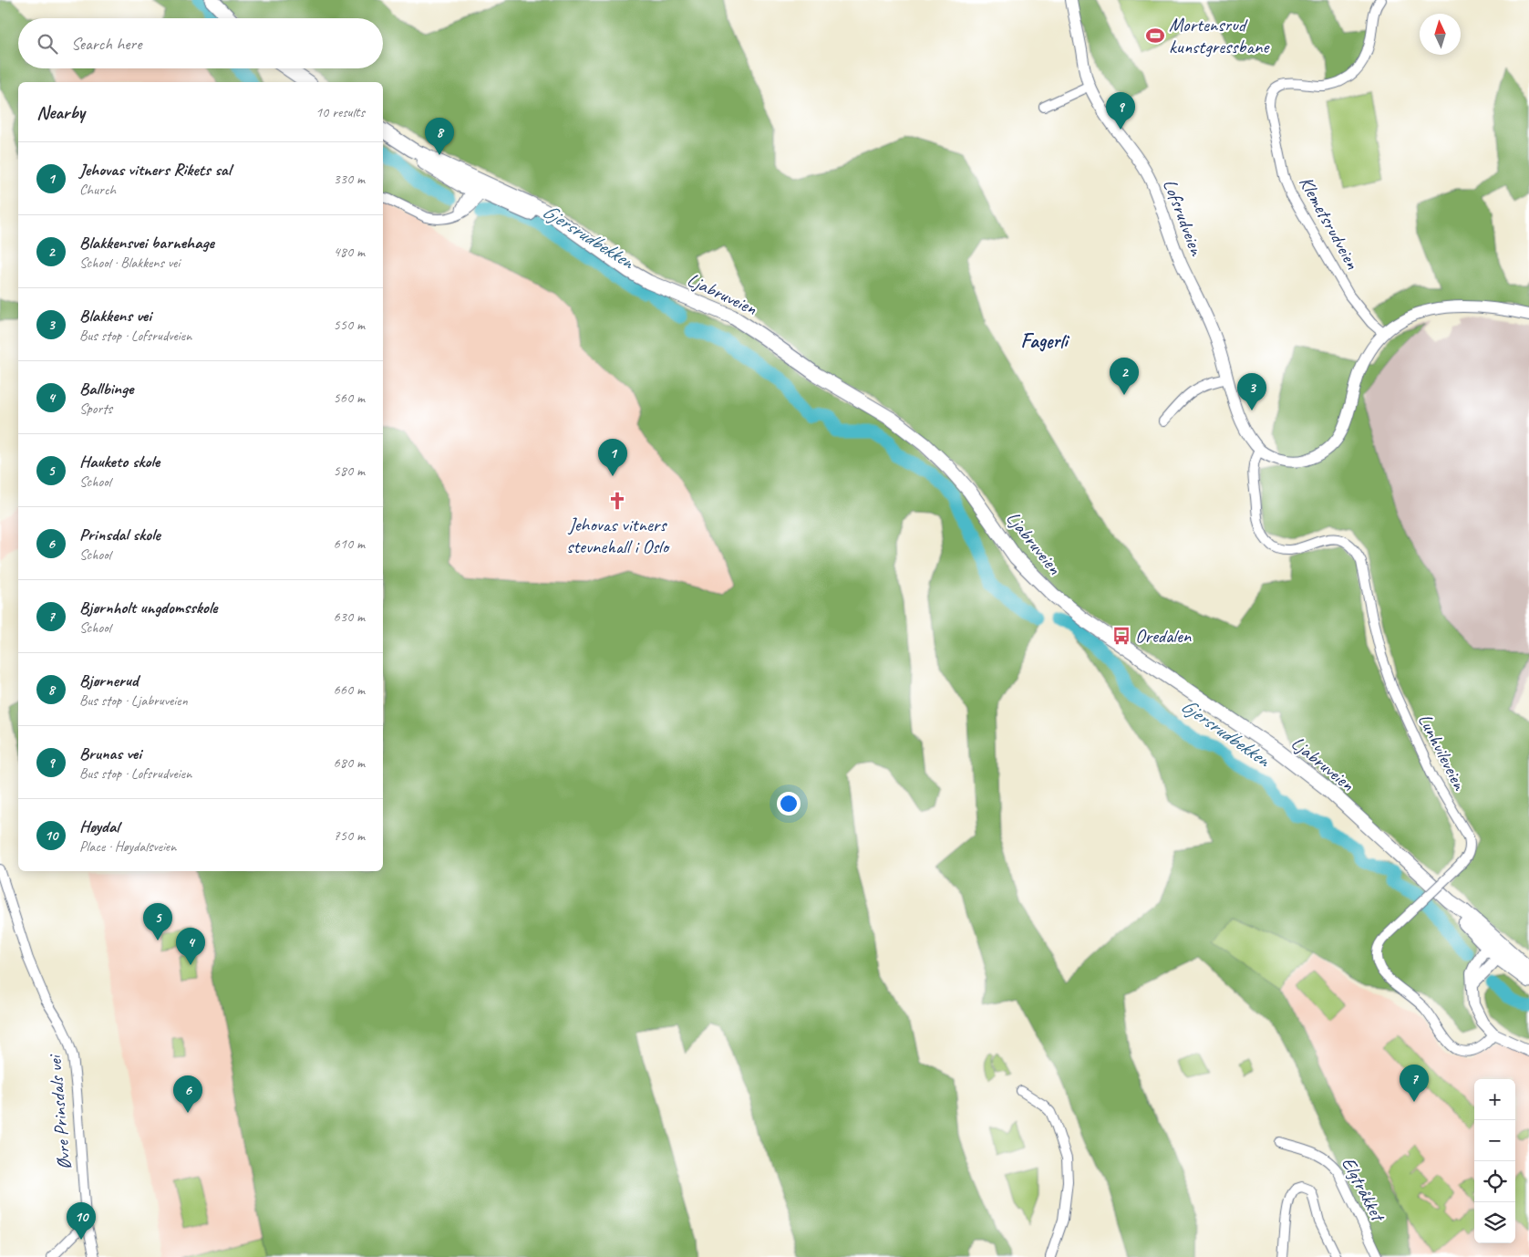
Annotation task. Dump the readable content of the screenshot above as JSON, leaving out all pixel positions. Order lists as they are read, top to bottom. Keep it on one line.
{"streets":{"main road":["Ljabruveien"],"street":["Lofsrudveien","Klemetsrudveien","Lunhvileveien","Øvre Prinsdals vei","Elgtråkket"]},"crossings":[["Lofsrudveien","Lunhvileveien"]],"districts":["Fagerli"],"water":["Gjersrudbekken"],"places":{"sports":["Mortensrud kunstgressbane"],"church":["Jehovas vitners stevnehall i Oslo"],"bus stop":["Oredalen"]},"north":"top","page":{"search":"Search here","heading":["Nearby","10 results"],"pins":["9","8","2","3","1","5","4","7","6","10"],"list":[{"mark":"1","name":"Jehovas vitners Rikets sal","note":"Church","value":"330 m"},{"mark":"2","name":"Blakkensvei barnehage","note":"School · Blakkens vei","value":"480 m"},{"mark":"3","name":"Blakkens vei","note":"Bus stop · Lofsrudveien","value":"550 m"},{"mark":"4","name":"Ballbinge","note":"Sports","value":"560 m"},{"mark":"5","name":"Hauketo skole","note":"School","value":"580 m"},{"mark":"6","name":"Prinsdal skole","note":"School","value":"610 m"},{"mark":"7","name":"Bjørnholt ungdomsskole","note":"School","value":"630 m"},{"mark":"8","name":"Bjørnerud","note":"Bus stop · Ljabruveien","value":"660 m"},{"mark":"9","name":"Brunas vei","note":"Bus stop · Lofsrudveien","value":"680 m"},{"mark":"10","name":"Høydal","note":"Place · Høydalsveien","value":"750 m"}],"map_buttons":["+","−"]}}
